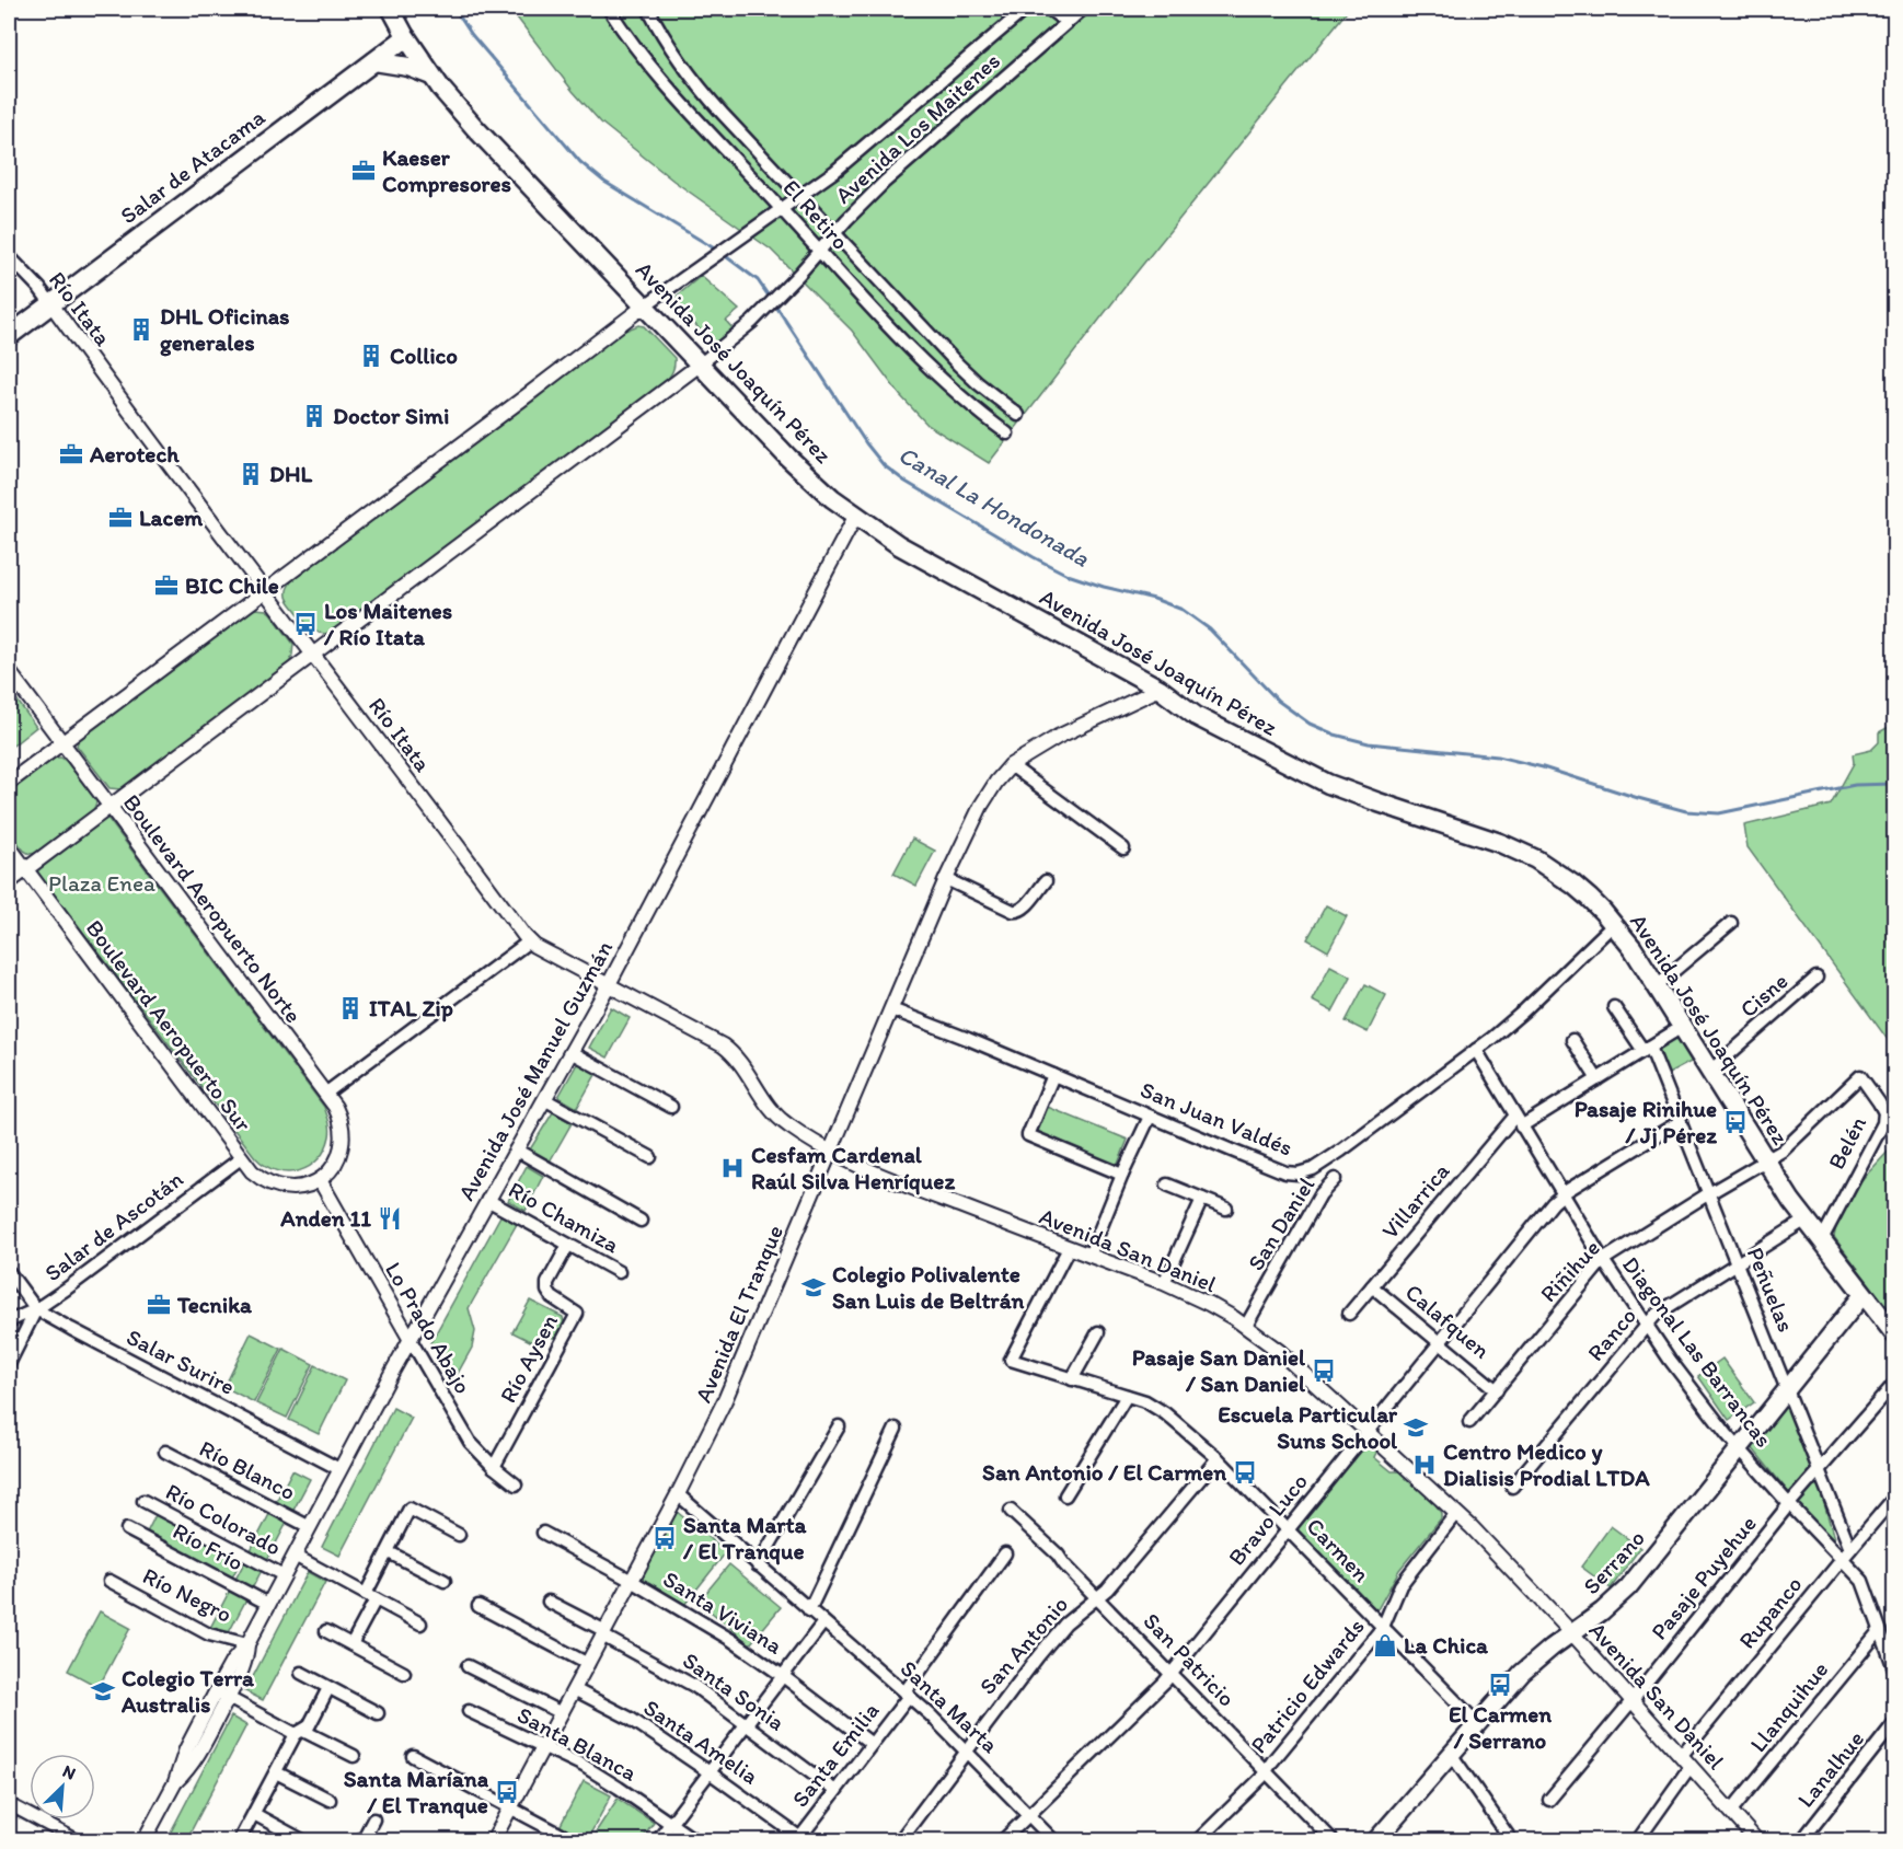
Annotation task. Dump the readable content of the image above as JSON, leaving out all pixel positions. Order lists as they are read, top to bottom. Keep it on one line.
{"streets":{"main road":["Salar de Atacama","Avenida José Joaquín Pérez","Serrano"],"street":["Avenida Los Maitenes","El Retiro","Río Itata","Boulevard Aeropuerto Norte","Cisne","Boulevard Aeropuerto Sur","Avenida José Manuel Guzmán","San Juan Valdés","Belén","Villarrica","Río Chamiza","San Daniel","Salar de Ascotán","Avenida San Daniel","Riñihue","Peñuelas","Avenida El Tranque","Calafquen","Lo Prado Abajo","Ranco","Diagonal Las Barrancas","Río Aysen","Salar Surire","Río Blanco","Río Colorado","Bravo Luco","Río Frío","Carmen","Pasaje Puyehue","Río Negro","Santa Viviana","Rupanco","San Antonio","San Patricio","Patricio Edwards","Santa Sonia","Santa Marta","Llanquihue","Santa Amelia","Santa Blanca","Santa Emilia","Lanalhue"]},"crossings":[["Avenida Los Maitenes","El Retiro"],["Avenida Los Maitenes","Avenida José Joaquín Pérez"],["Salar de Atacama","Río Itata"],["Salar de Atacama","Avenida José Joaquín Pérez"],["Río Itata","Avenida José Manuel Guzmán"],["Río Itata","Avenida San Daniel"],["Río Itata","Avenida El Tranque"],["Avenida José Joaquín Pérez","Cisne"],["Avenida José Joaquín Pérez","Avenida José Manuel Guzmán"],["Avenida José Joaquín Pérez","San Juan Valdés"],["Avenida José Joaquín Pérez","Belén"],["Avenida José Joaquín Pérez","Villarrica"],["Avenida José Joaquín Pérez","Riñihue"],["Avenida José Joaquín Pérez","Avenida El Tranque"],["Avenida José Joaquín Pérez","Ranco"],["Avenida José Joaquín Pérez","Serrano"],["Boulevard Aeropuerto Norte","Boulevard Aeropuerto Sur"],["Boulevard Aeropuerto Norte","Lo Prado Abajo"],["Boulevard Aeropuerto Sur","Salar de Ascotán"],["Boulevard Aeropuerto Sur","Lo Prado Abajo"],["Avenida José Manuel Guzmán","Río Chamiza"],["Avenida José Manuel Guzmán","Lo Prado Abajo"],["Avenida José Manuel Guzmán","Salar Surire"],["Avenida José Manuel Guzmán","Río Blanco"],["Avenida José Manuel Guzmán","Río Colorado"],["Avenida José Manuel Guzmán","Río Frío"],["Avenida José Manuel Guzmán","Río Negro"],["San Juan Valdés","Avenida El Tranque"],["San Juan Valdés","Diagonal Las Barrancas"],["Belén","Riñihue"],["Villarrica","Peñuelas"],["Villarrica","Calafquen"],["Villarrica","Diagonal Las Barrancas"],["Río Chamiza","Río Aysen"],["San Daniel","Avenida San Daniel"],["Salar de Ascotán","Salar Surire"],["Avenida San Daniel","Avenida El Tranque"],["Avenida San Daniel","Bravo Luco"],["Avenida San Daniel","Carmen"],["Avenida San Daniel","Serrano"],["Avenida San Daniel","Pasaje Puyehue"],["Avenida San Daniel","Rupanco"],["Avenida San Daniel","Patricio Edwards"],["Avenida San Daniel","Llanquihue"],["Riñihue","Peñuelas"],["Riñihue","Calafquen"],["Riñihue","Diagonal Las Barrancas"],["Peñuelas","Ranco"],["Peñuelas","Bravo Luco"],["Peñuelas","Serrano"],["Peñuelas","Pasaje Puyehue"],["Peñuelas","Rupanco"],["Avenida El Tranque","Santa Viviana"],["Avenida El Tranque","Santa Sonia"],["Avenida El Tranque","Santa Marta"],["Avenida El Tranque","Santa Amelia"],["Avenida El Tranque","Santa Blanca"],["Calafquen","Bravo Luco"],["Lo Prado Abajo","Río Aysen"],["Ranco","Diagonal Las Barrancas"],["Diagonal Las Barrancas","Bravo Luco"],["Diagonal Las Barrancas","Serrano"],["Diagonal Las Barrancas","Pasaje Puyehue"],["Diagonal Las Barrancas","Rupanco"],["Diagonal Las Barrancas","Llanquihue"],["Bravo Luco","Carmen"],["Bravo Luco","San Patricio"],["Bravo Luco","Santa Marta"],["Carmen","Serrano"],["Carmen","San Antonio"],["Carmen","Patricio Edwards"],["Santa Viviana","Santa Emilia"],["San Antonio","San Patricio"],["San Antonio","Santa Marta"],["San Patricio","Patricio Edwards"],["Santa Sonia","Santa Emilia"],["Santa Marta","Santa Emilia"],["Santa Amelia","Santa Emilia"]],"water":["Canal La Hondonada"],"parks":["Plaza Enea"],"places":{"office":["Kaeser Compresores","Aerotech","Lacem","BIC Chile","Tecnika"],"building":["DHL Oficinas generales","Collico","Doctor Simi","DHL","ITAL Zip"],"bus stop":["Los Maitenes / Río Itata","Pasaje Rinihue / Jj Pérez","Pasaje San Daniel / San Daniel","San Antonio / El Carmen","Santa Marta / El Tranque","El Carmen / Serrano","Santa Maríana / El Tranque"],"hospital":["Cesfam Cardenal Raúl Silva Henríquez","Centro Medico y Dialisis Prodial LTDA"],"restaurant":["Anden 11"],"school or university":["Colegio Polivalente San Luis de Beltrán","Escuela Particular Suns School","Colegio Terra Australis"],"shop":["La Chica"]},"north":"top right"}
